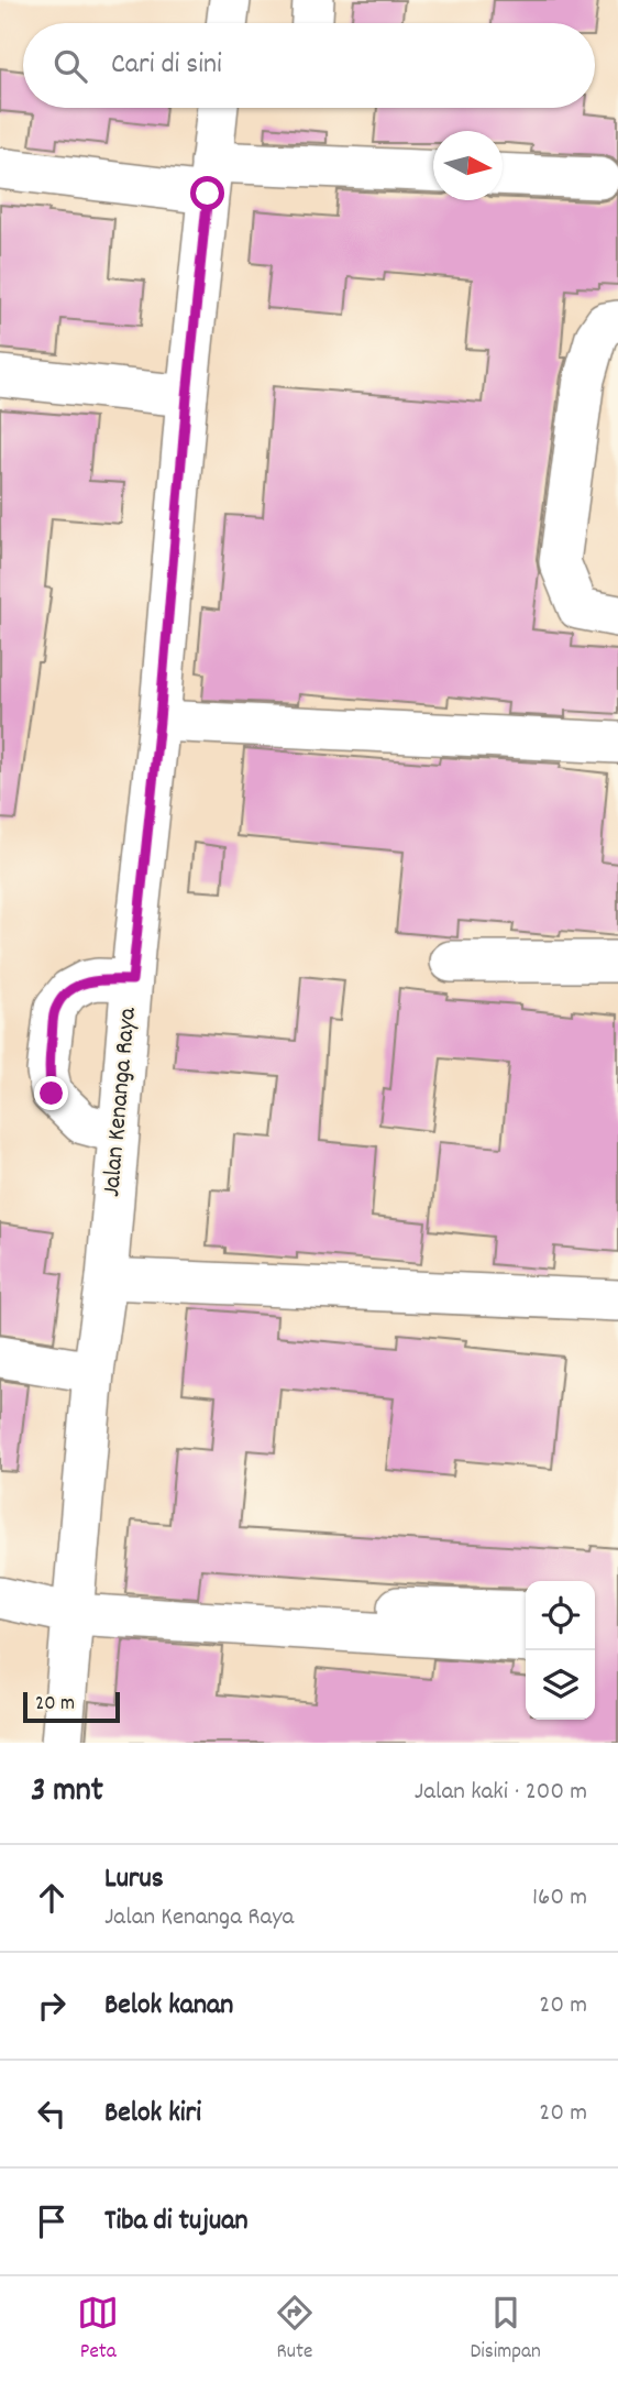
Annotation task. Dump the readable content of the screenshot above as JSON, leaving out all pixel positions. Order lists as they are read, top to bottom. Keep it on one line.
{"streets":{"street":["Jalan Kenanga Raya"]},"scale_bar":"20 m","north":"right","page":{"search":"Cari di sini","scale":"20 m","heading":["3 mnt","Jalan kaki · 200 m"],"list":[["Lurus","Jalan Kenanga Raya","160 m"],["Belok kanan","20 m"],["Belok kiri","20 m"],"Tiba di tujuan"],"nav":["Peta","Rute","Disimpan"]}}
